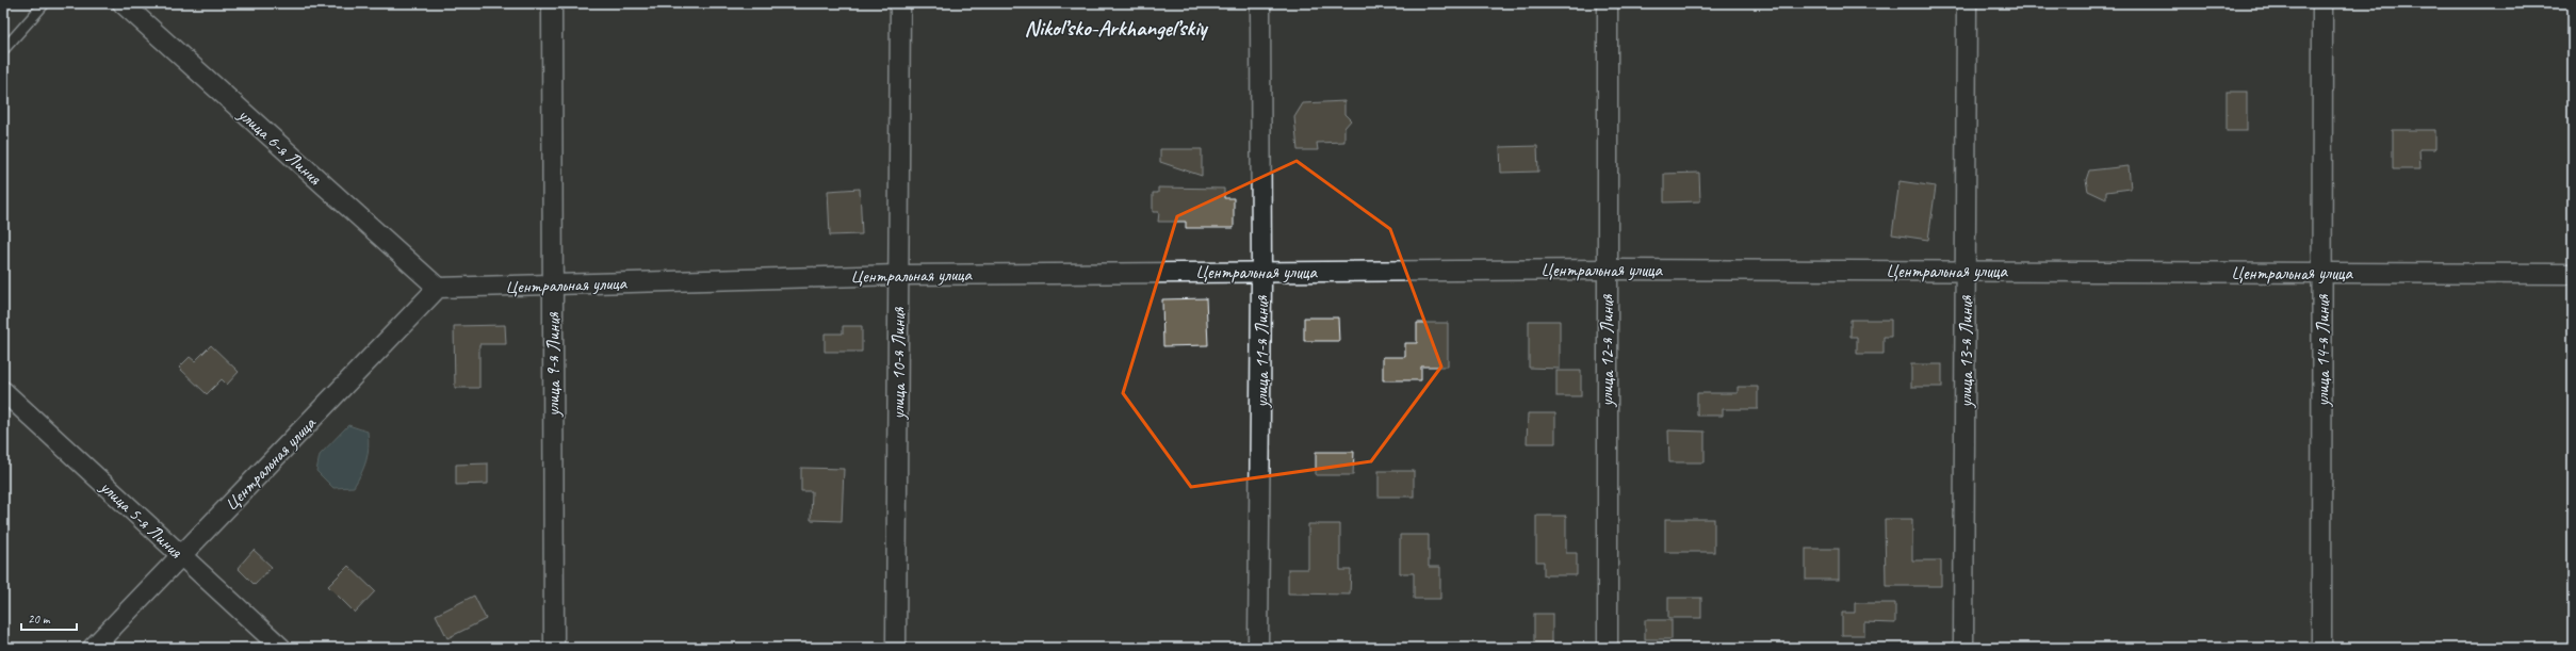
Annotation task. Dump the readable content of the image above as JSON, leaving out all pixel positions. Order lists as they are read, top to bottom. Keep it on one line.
{"streets":{"street":["улица 6-я Линия","Центральная улица","улица 12-я Линия","улица 14-я Линия","улица 11-я Линия","улица 13-я Линия","улица 10-я Линия","улица 9-я Линия","улица 5-я Линия"]},"crossings":[["улица 6-я Линия","Центральная улица"],["Центральная улица","улица 12-я Линия"],["Центральная улица","улица 14-я Линия"],["Центральная улица","улица 11-я Линия"],["Центральная улица","улица 13-я Линия"],["Центральная улица","улица 10-я Линия"],["Центральная улица","улица 9-я Линия"],["Центральная улица","улица 5-я Линия"]],"districts":["Nikol’sko-Arkhangel’skiy"],"scale_bar":"20 m"}
